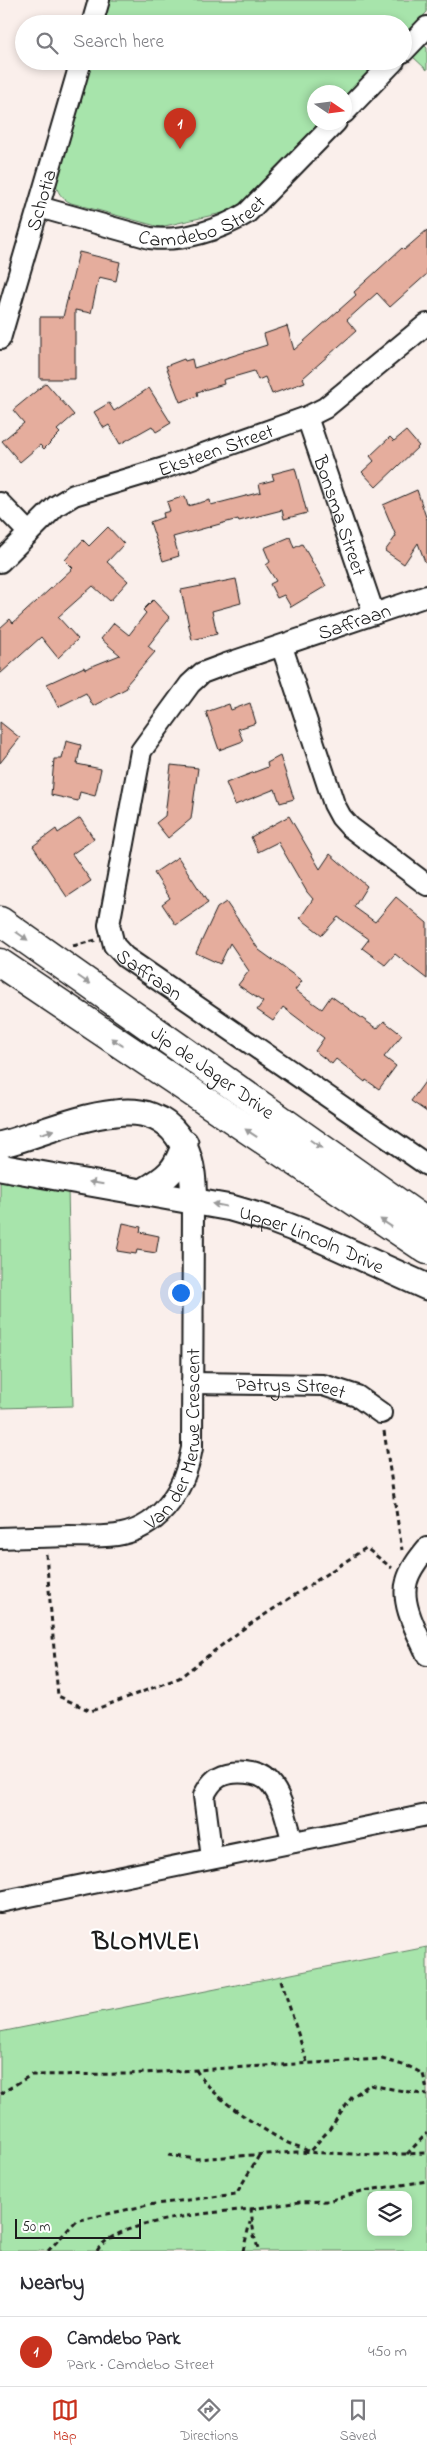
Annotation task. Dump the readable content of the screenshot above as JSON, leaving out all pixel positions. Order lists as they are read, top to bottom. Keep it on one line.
{"streets":{"main road":["Jip de Jager Drive"],"street":["Schotia","Camdebo Street","Eksteen Street","Bonsma Street","Saffraan","Upper Lincoln Drive","Patrys Street","Van der Merwe Crescent"]},"crossings":[["Schotia","Camdebo Street"],["Eksteen Street","Bonsma Street"],["Bonsma Street","Saffraan"],["Upper Lincoln Drive","Van der Merwe Crescent"],["Patrys Street","Van der Merwe Crescent"]],"one_way":["Upper Lincoln Drive"],"districts":["BLOMVLEI"],"scale_bar":"50 m","north":"right","page":{"search":"Search here","pins":"1","scale":"50 m","heading":"Nearby","list":[{"mark":"1","name":"Camdebo Park","note":"Park · Camdebo Street","value":"450 m"}],"nav":["Map","Directions","Saved"]}}
